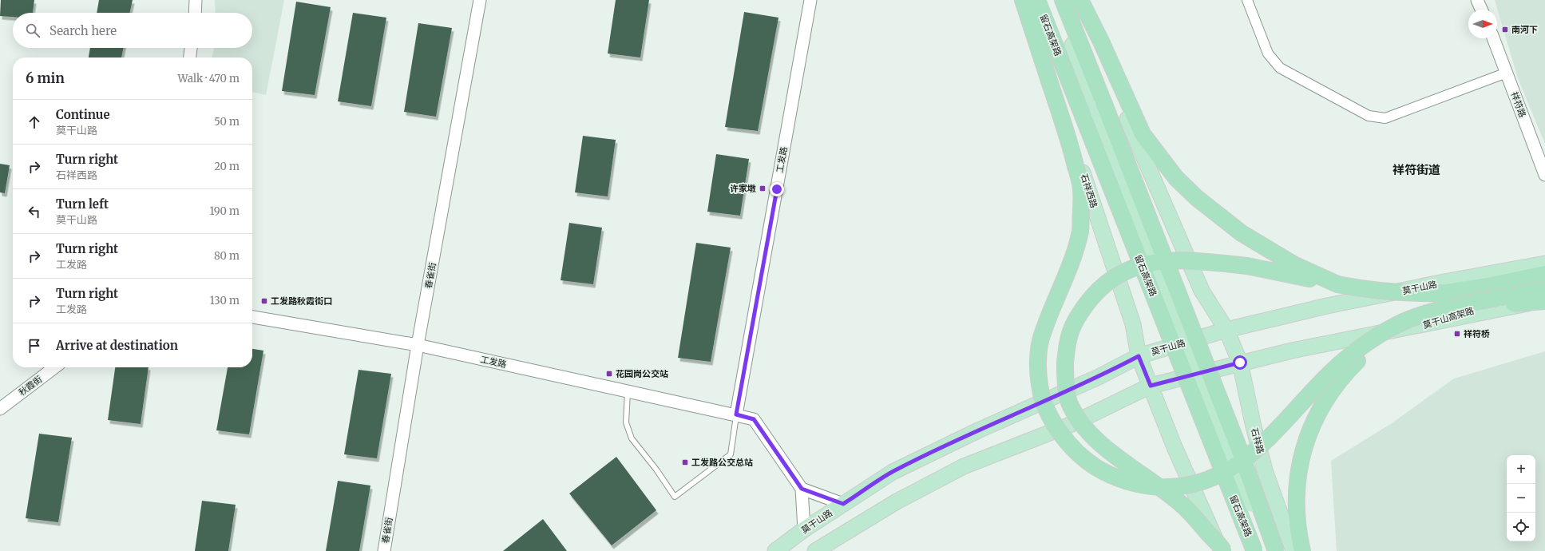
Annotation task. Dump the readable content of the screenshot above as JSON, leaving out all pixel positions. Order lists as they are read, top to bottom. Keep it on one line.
{"streets":{"highway":["留石高架路","莫干山高架路"],"main road":["石祥西路","莫干山路","石祥路"],"street":["祥符路","工发路","春雀街","秋霞街"]},"crossings":[["工发路","春雀街"],["石祥西路","莫干山路"],["莫干山路","石祥路"]],"districts":["祥符街道"],"places":{"transit":["南河下","许家墩","工发路秋霞街口","祥符桥","花园岗公交站","工发路公交总站"]},"north":"right","page":{"search":"Search here","heading":["6 min","Walk · 470 m"],"list":[["Continue","莫干山路","50 m"],["Turn right","石祥西路","20 m"],["Turn left","莫干山路","190 m"],["Turn right","工发路","80 m"],["Turn right","工发路","130 m"],"Arrive at destination"],"map_buttons":["+","−"]}}
